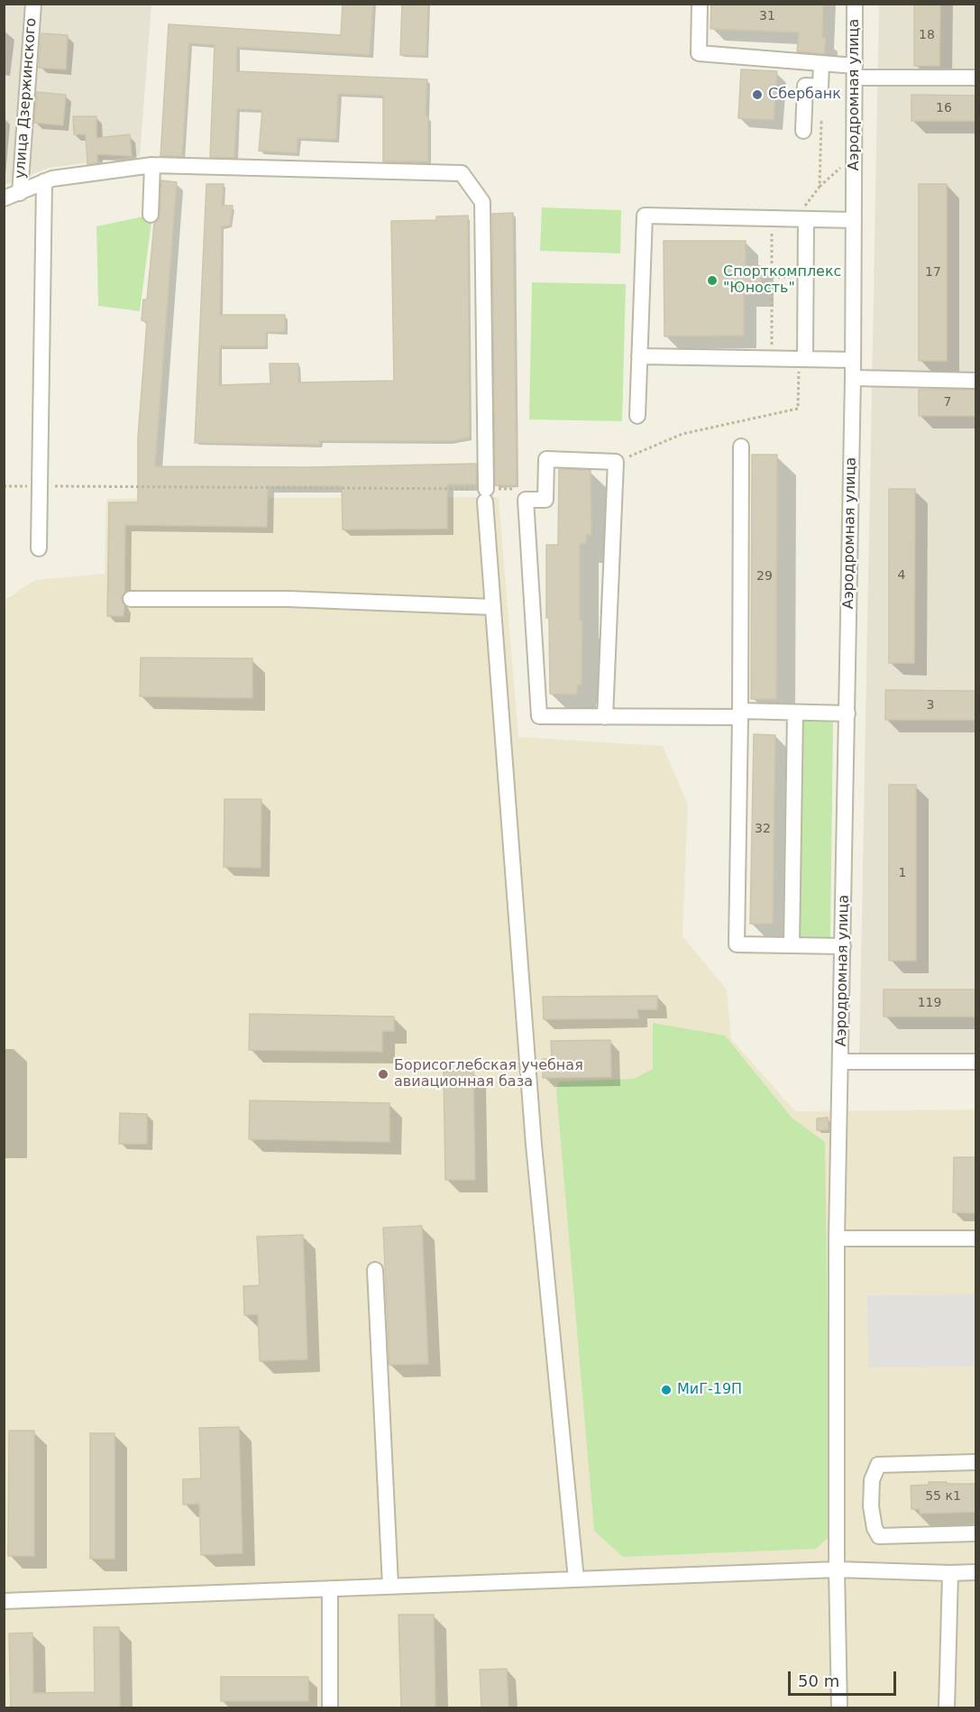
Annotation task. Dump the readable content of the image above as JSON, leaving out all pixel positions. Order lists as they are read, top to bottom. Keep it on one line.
{"streets":{"street":["Аэродромная улица","улица Дзержинского"]},"places":["Сбербанк","Спорткомплекс \"Юность\"","Борисоглебская учебная авиационная база","МиГ-19П"],"house_numbers":["31","18","16","17","7","4","29","3","32","1","119","55 к1"],"scale_bar":"50 m"}
